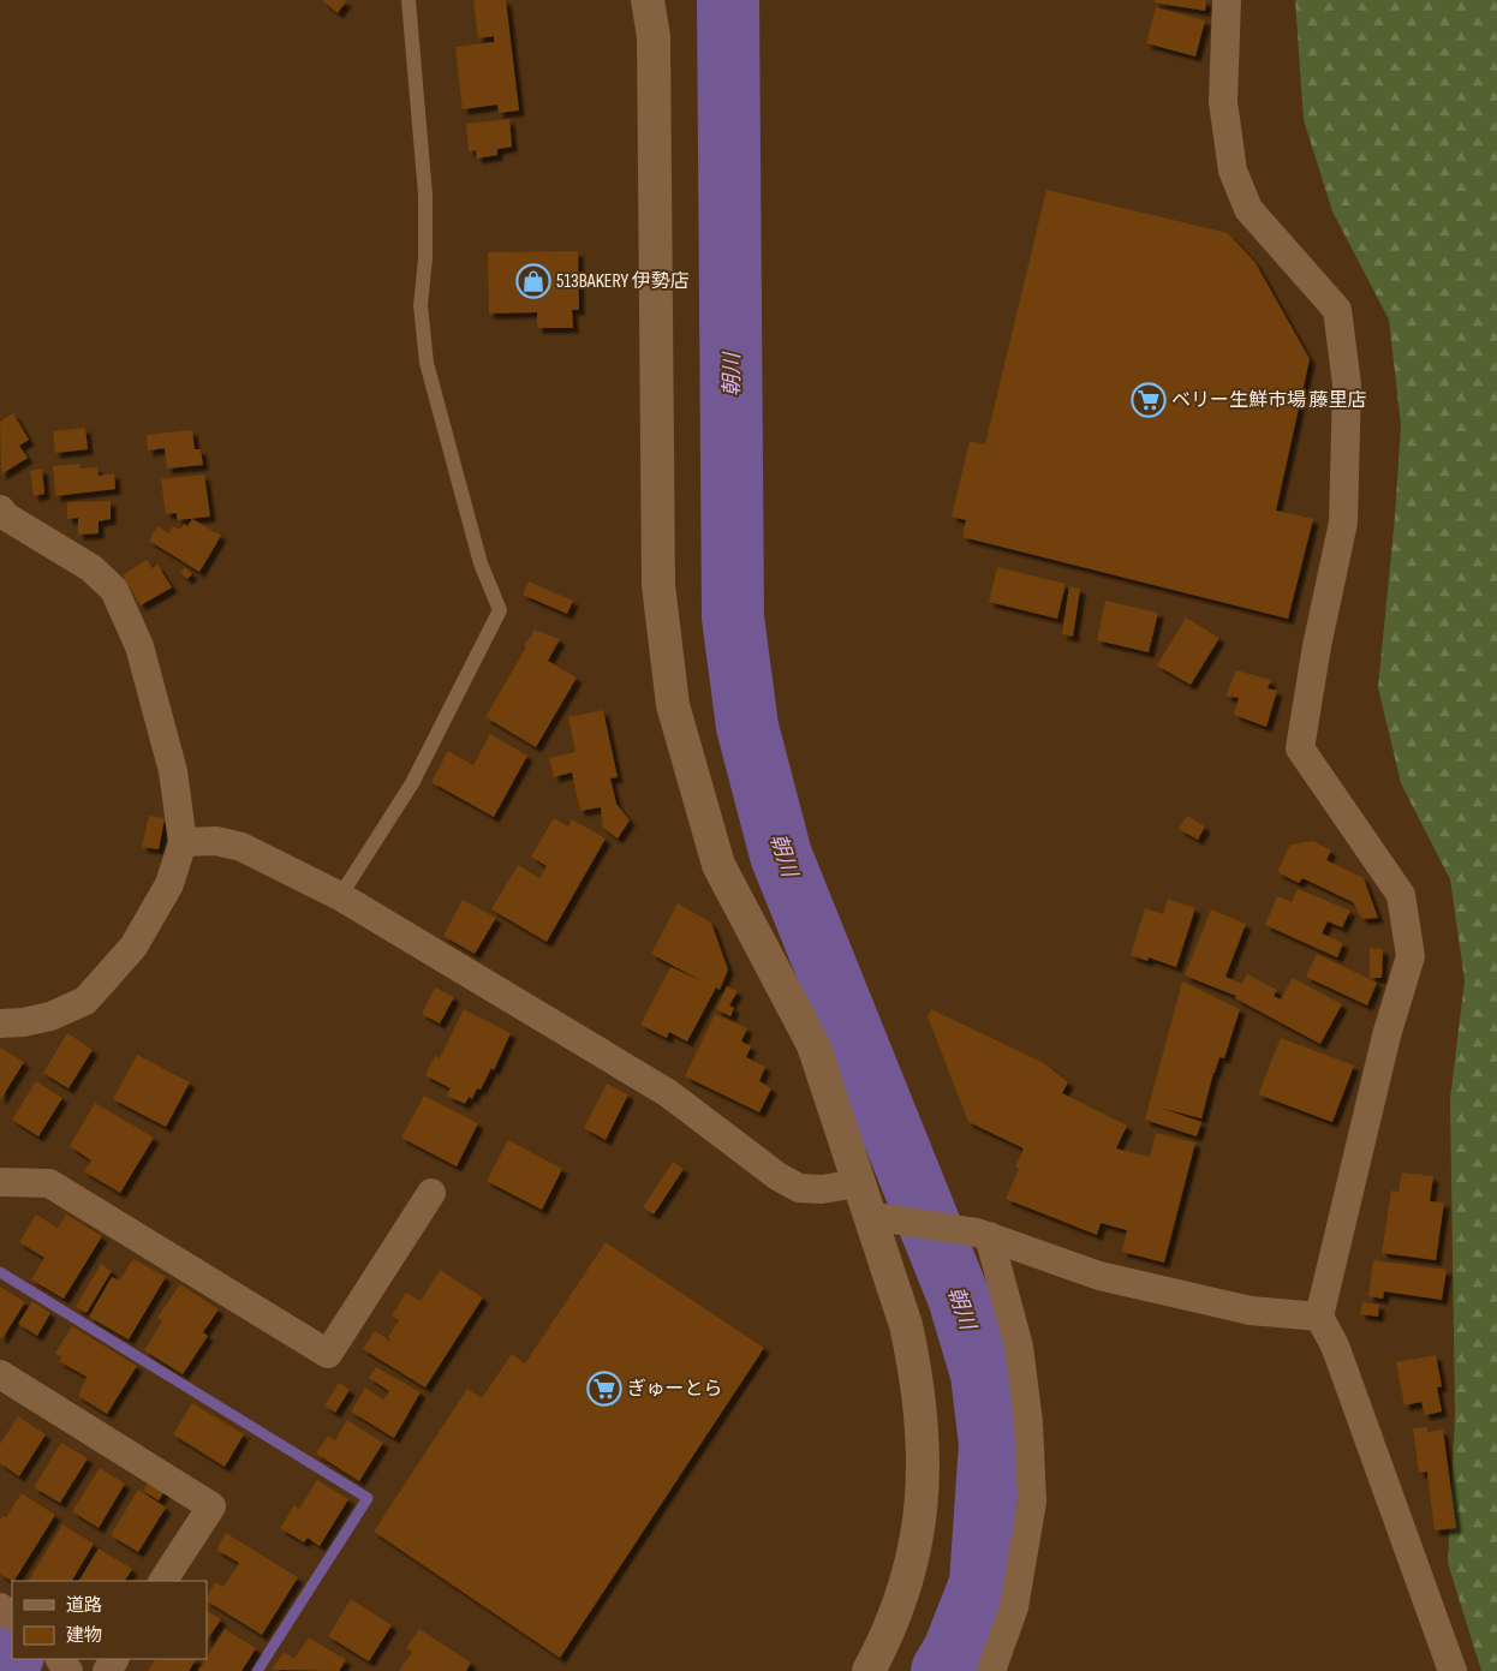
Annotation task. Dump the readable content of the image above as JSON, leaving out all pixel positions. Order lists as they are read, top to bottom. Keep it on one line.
{"water":["朝川"],"places":{"shop":["513BAKERY 伊勢店"],"supermarket":["ベリー生鮮市場 藤里店","ぎゅーとら"]},"legend":["道路","建物"]}
